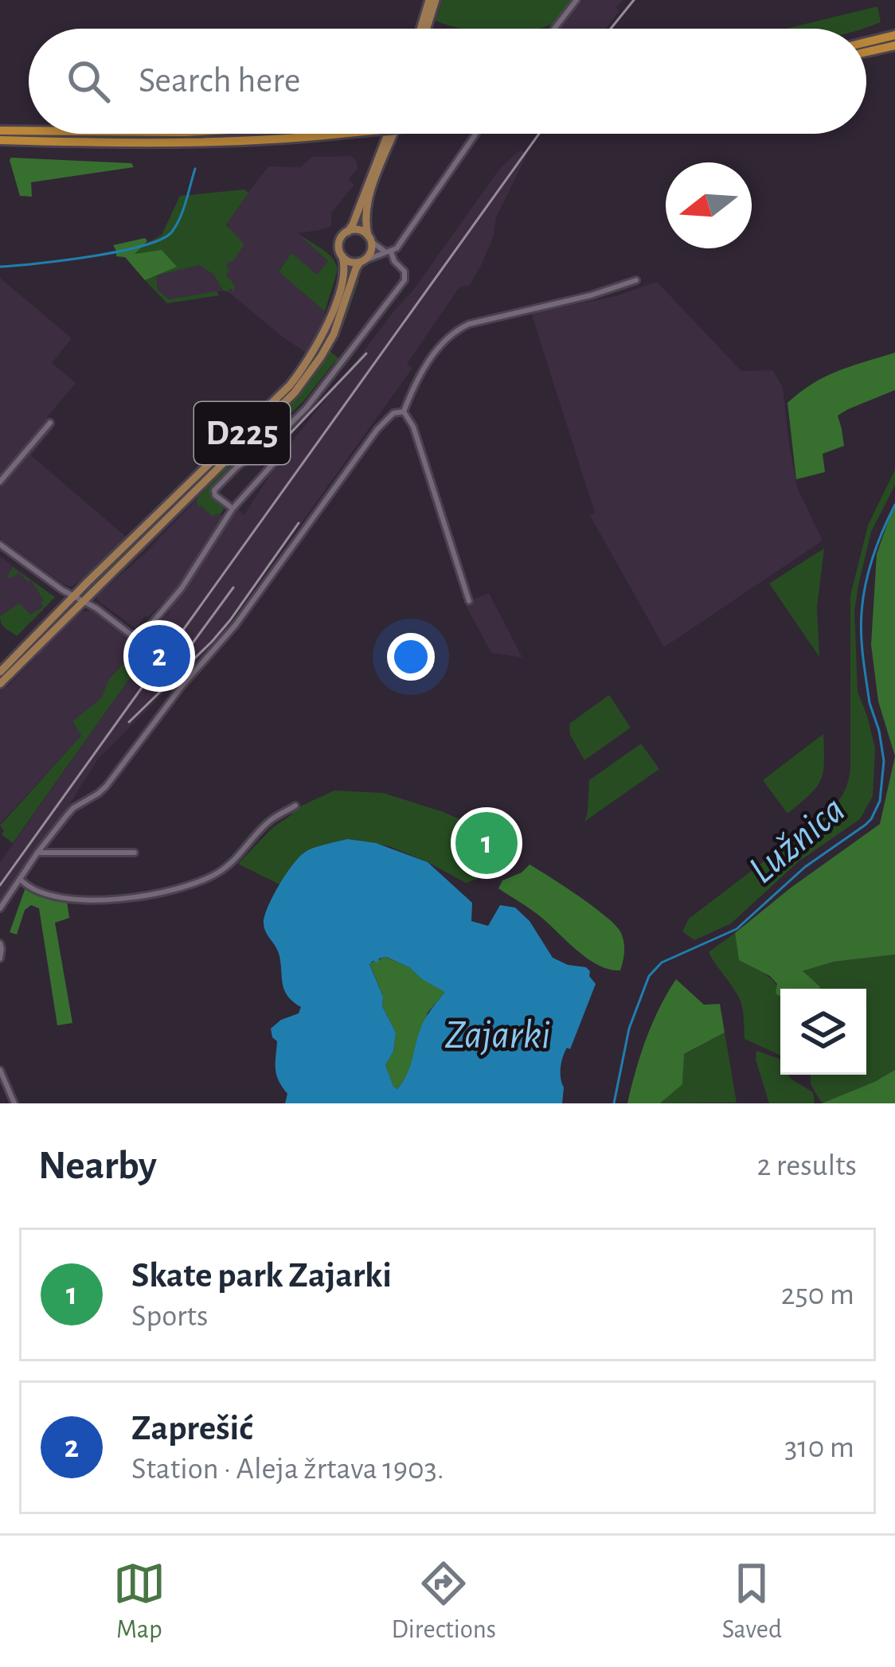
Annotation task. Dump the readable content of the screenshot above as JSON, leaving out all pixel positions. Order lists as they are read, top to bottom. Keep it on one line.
{"streets":{"main road":["D225"]},"water":["Lužnica","Zajarki"],"north":"left","page":{"search":"Search here","pins":["2","1"],"heading":["Nearby","2 results"],"list":[{"mark":"1","name":"Skate park Zajarki","note":"Sports","value":"250 m"},{"mark":"2","name":"Zaprešić","note":"Station · Aleja žrtava 1903.","value":"310 m"}],"nav":["Map","Directions","Saved"]}}
